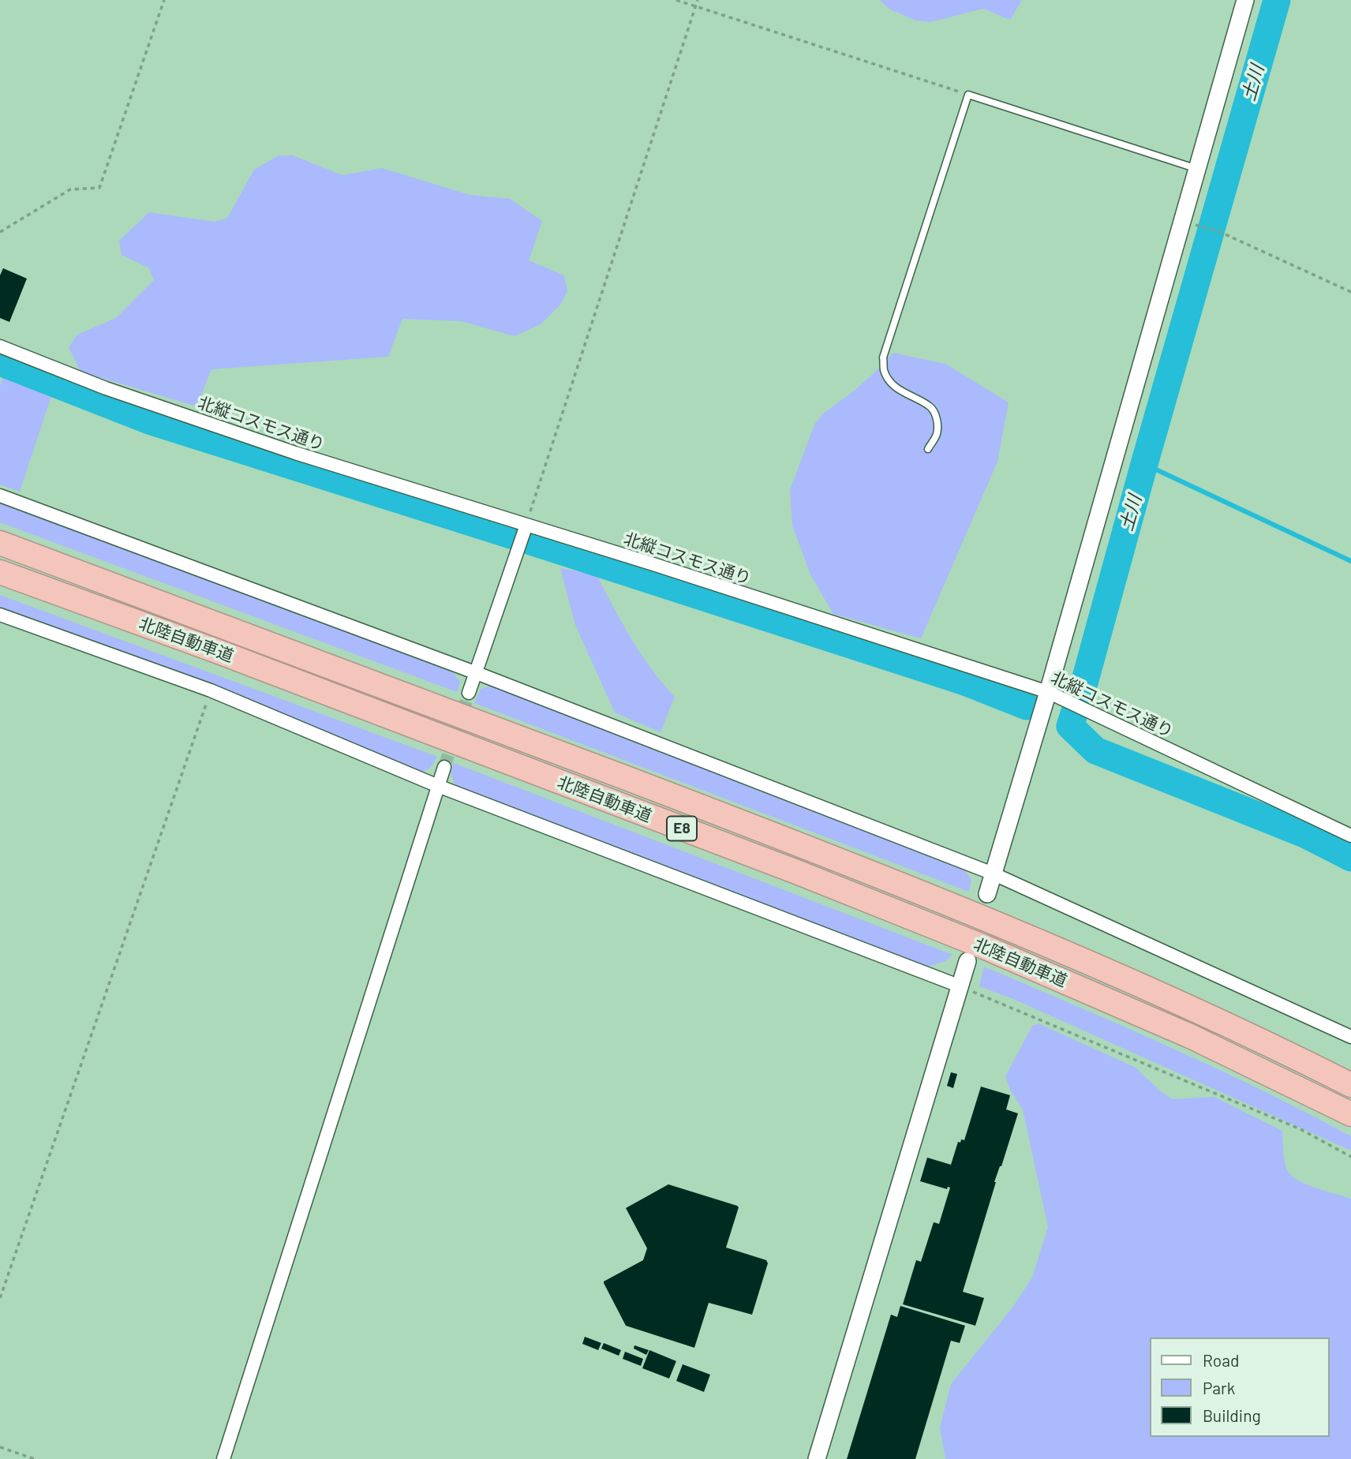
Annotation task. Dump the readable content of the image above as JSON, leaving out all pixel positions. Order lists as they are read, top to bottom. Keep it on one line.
{"streets":{"highway":["北陸自動車道","E8"],"street":["北縦コスモス通り"]},"water":["土川"],"legend":["Road","Park","Building"]}
